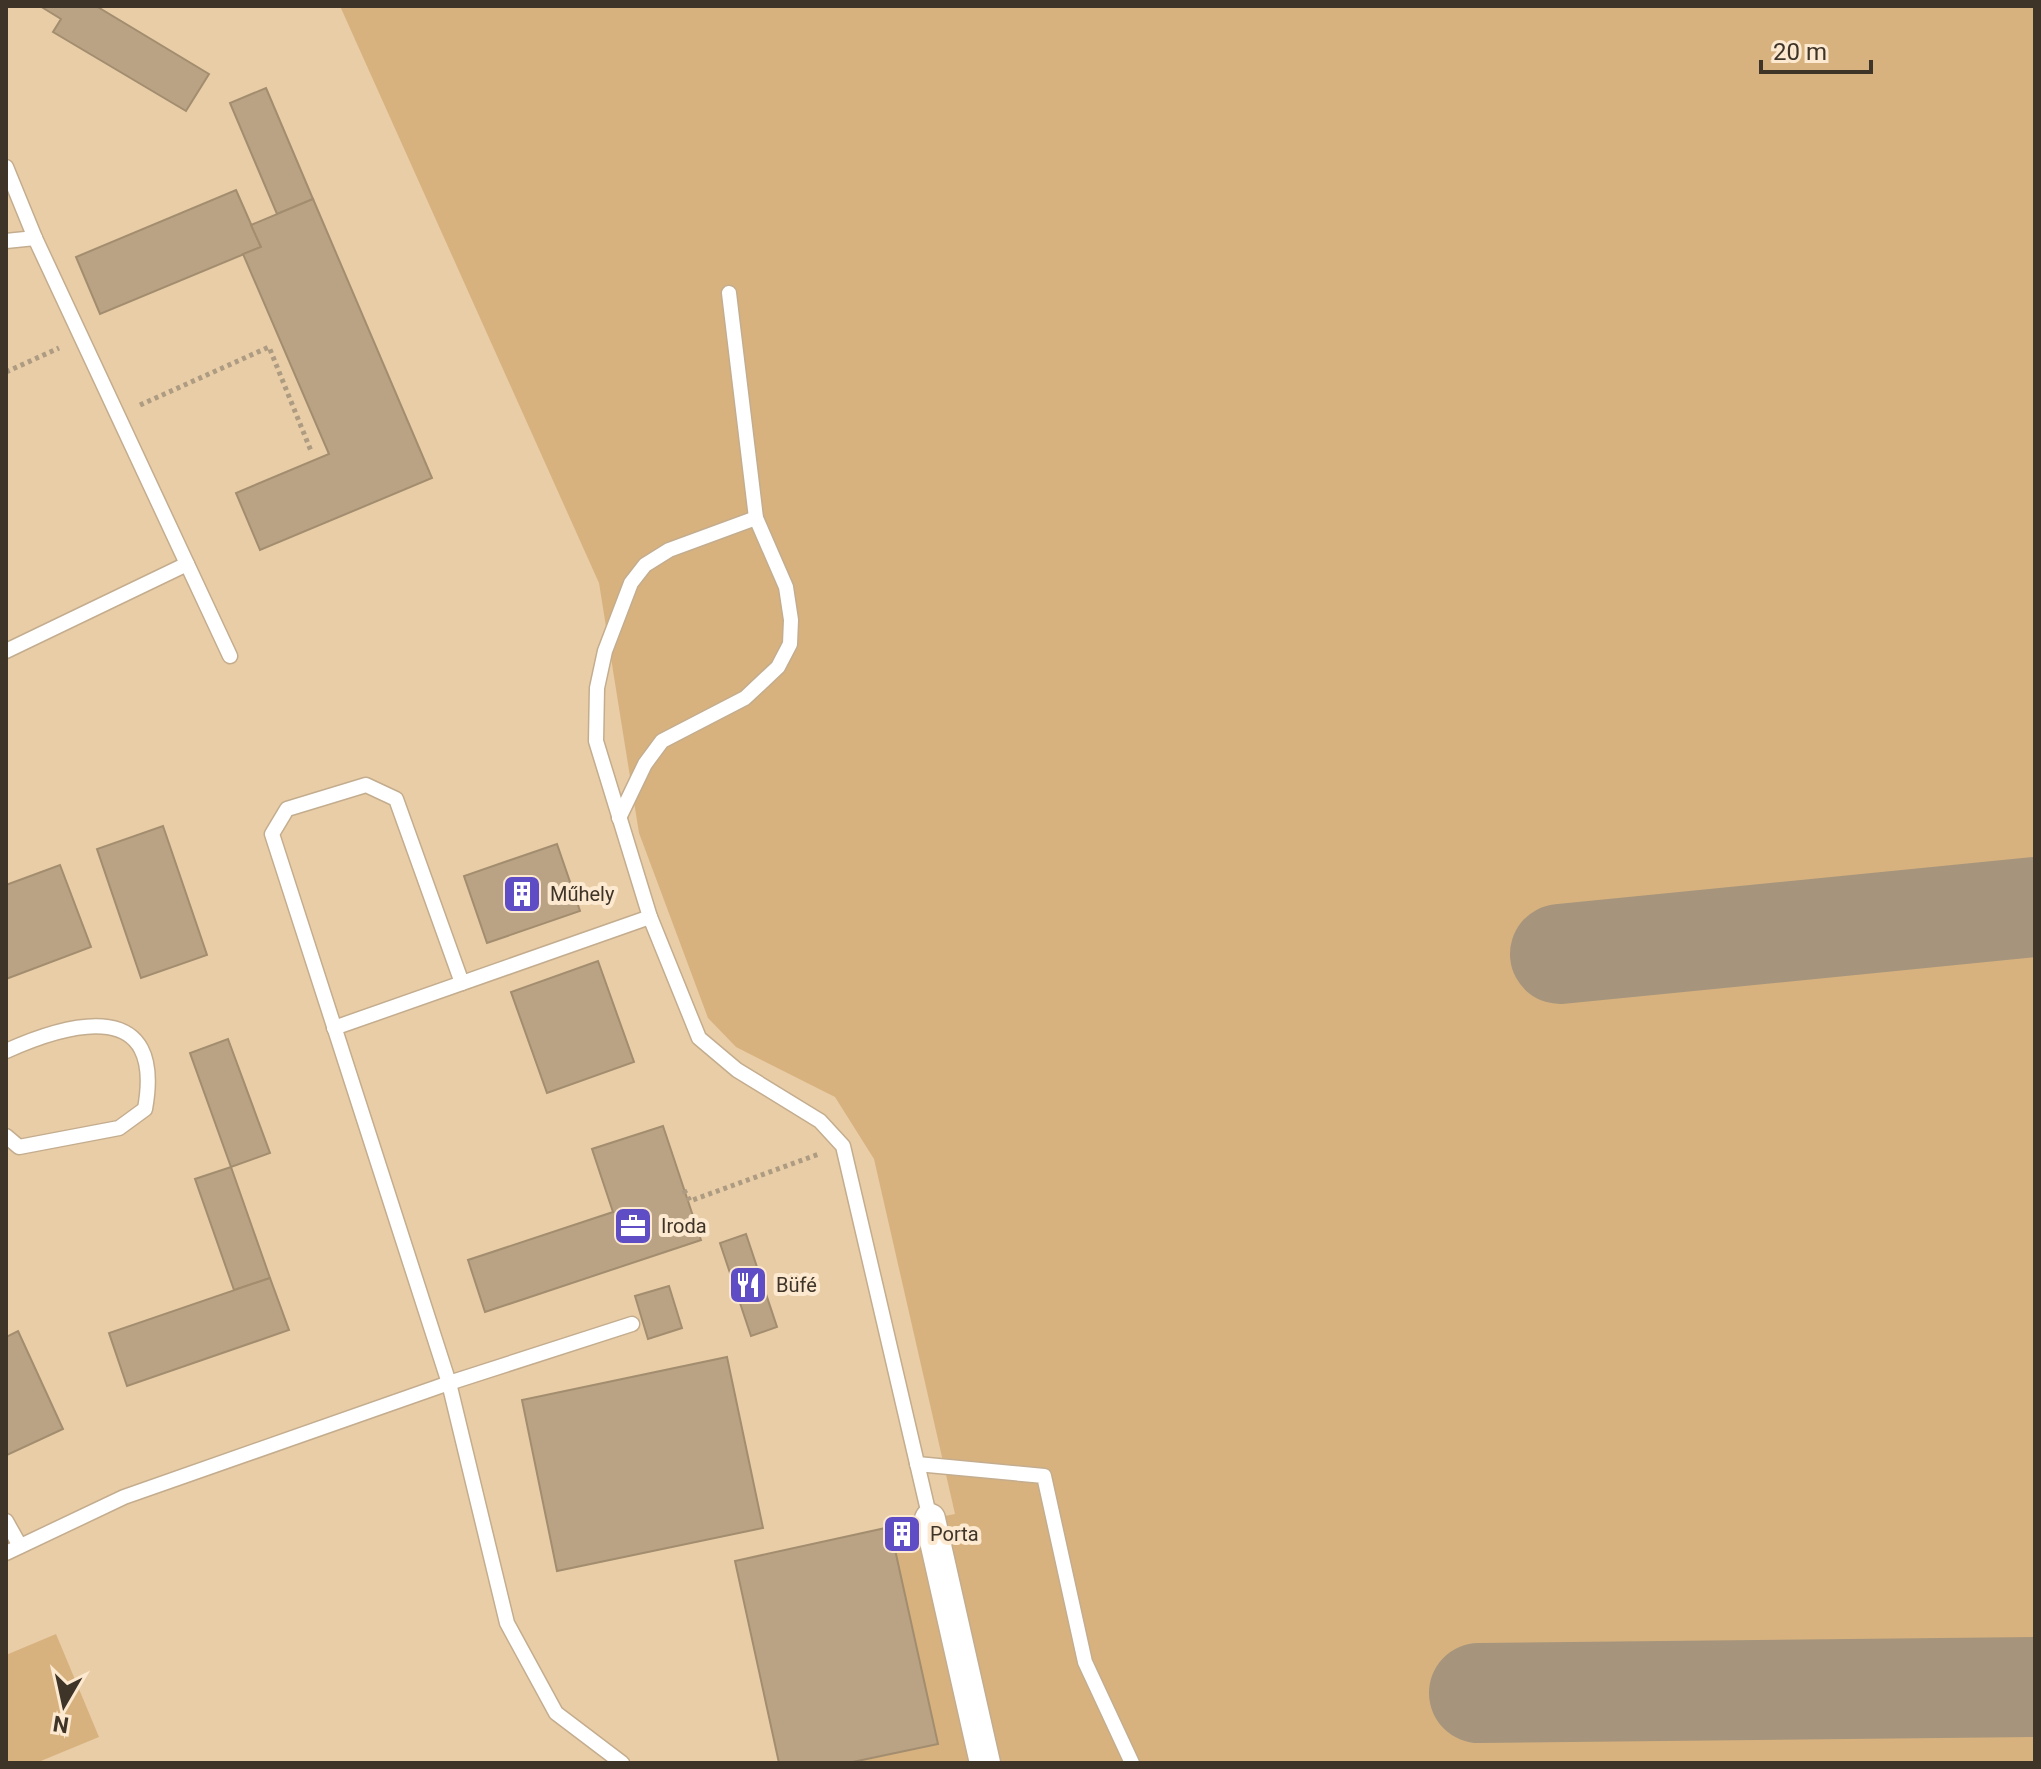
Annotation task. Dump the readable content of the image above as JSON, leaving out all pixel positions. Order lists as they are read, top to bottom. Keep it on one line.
{"places":{"building":["Műhely","Porta"],"office":["Iroda"],"restaurant":["Büfé"]},"scale_bar":"20 m","north":"bottom"}
